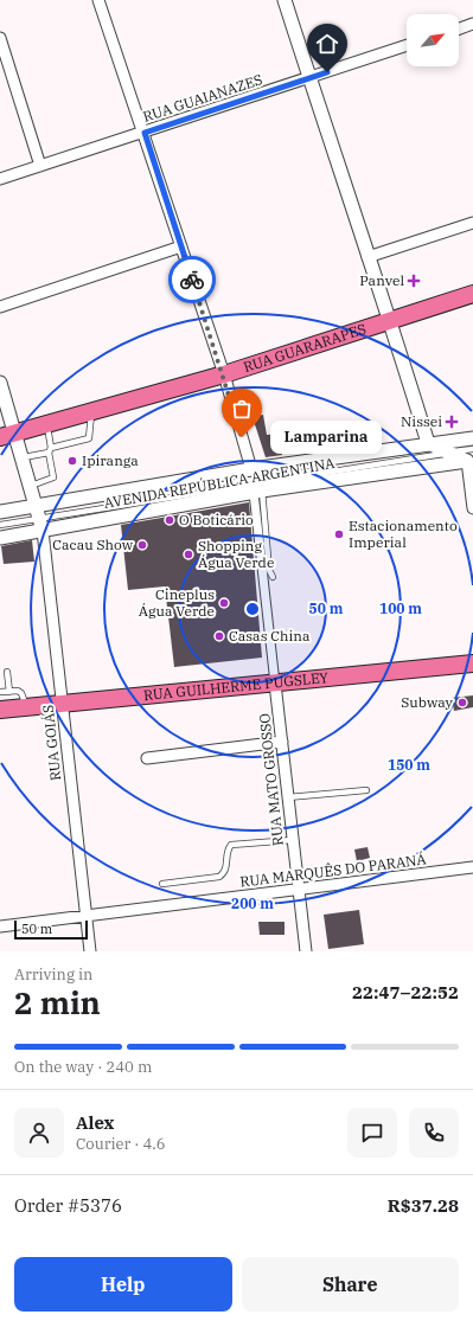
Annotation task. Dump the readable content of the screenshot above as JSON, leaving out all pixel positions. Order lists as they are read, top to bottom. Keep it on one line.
{"streets":{"main road":["RUA GUARARAPES","RUA GUILHERME PUGSLEY"],"street":["RUA GUAIANAZES","AVENIDA REPÚBLICA ARGENTINA","RUA GOIÁS","RUA MATO GROSSO","RUA MARQUÊS DO PARANÁ"]},"crossings":[["AVENIDA REPÚBLICA ARGENTINA","RUA GOIÁS"],["AVENIDA REPÚBLICA ARGENTINA","RUA MATO GROSSO"],["RUA GUILHERME PUGSLEY","RUA GOIÁS"],["RUA GUILHERME PUGSLEY","RUA MATO GROSSO"],["RUA GOIÁS","RUA MARQUÊS DO PARANÁ"],["RUA MATO GROSSO","RUA MARQUÊS DO PARANÁ"]],"places":{"health":["Panvel","Nissei"],"other":["Lamparina","Ipiranga","O Boticário","Estacionamento Imperial","Cacau Show","Shopping Água Verde","Cineplus Água Verde","Casas China","Subway"]},"scale_bar":"50 m","north":"top right","page":{"bubble":"Lamparina","scale":"50 m","heading":["2 min","Arriving in","22:47–22:52"],"panel":["Alex","Courier · 4.6","Order #5376","R$37.28"],"bar":"On the way · 240 m","buttons":["Help","Share"]},"rings":["50 m","100 m","150 m","200 m"]}
